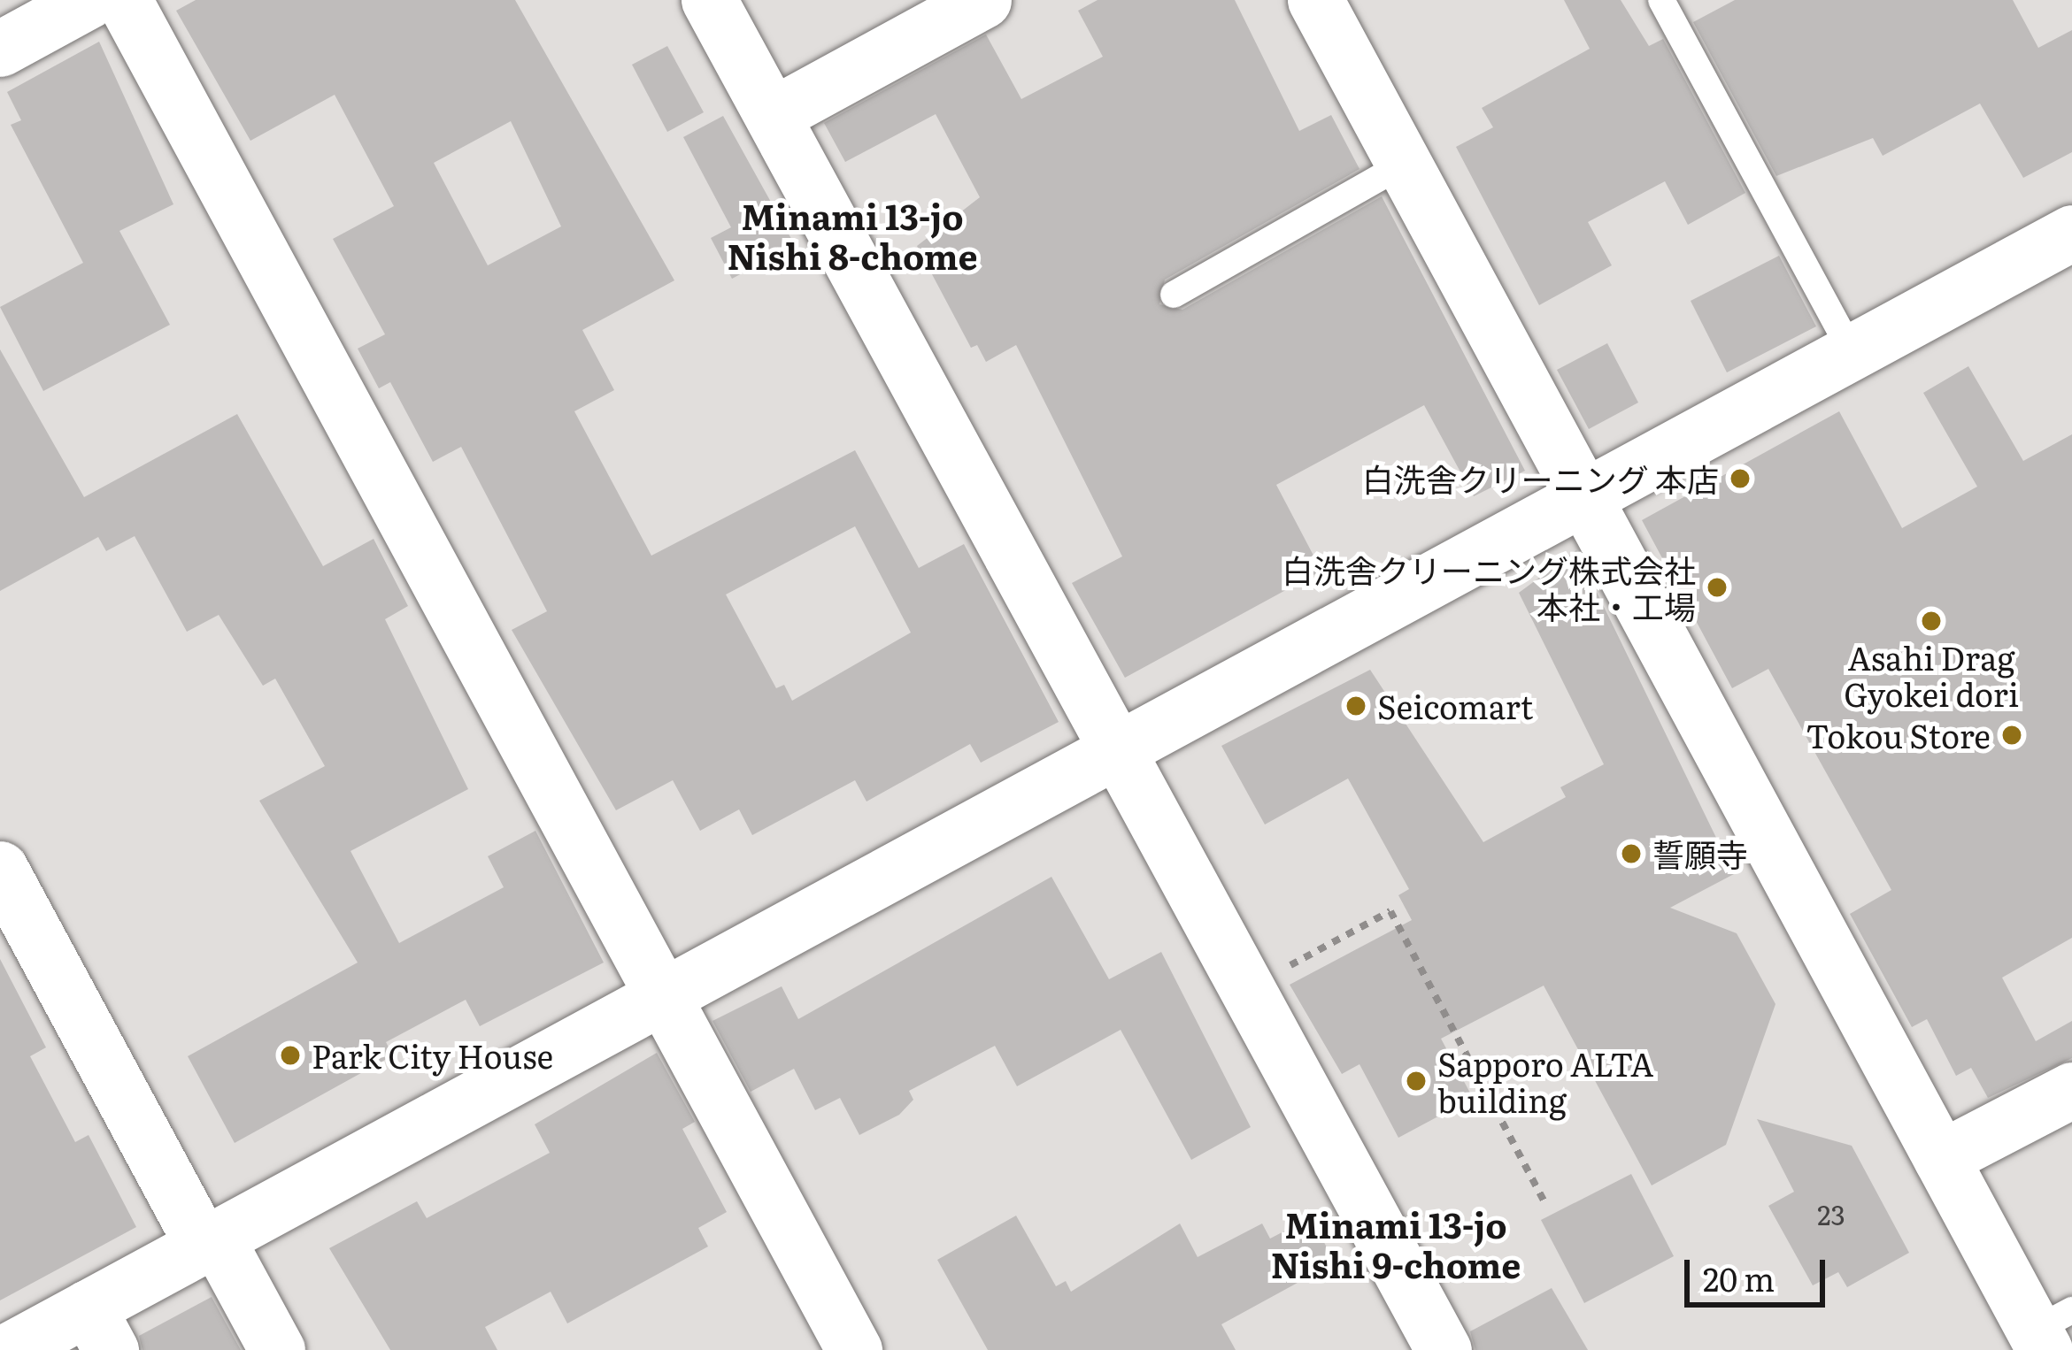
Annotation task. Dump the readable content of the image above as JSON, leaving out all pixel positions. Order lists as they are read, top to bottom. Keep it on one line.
{"districts":["Minami 13-jo Nishi 8-chome","Minami 13-jo Nishi 9-chome"],"places":["白洗舎クリーニング 本店","白洗舎クリーニング株式会社 本社・工場","Asahi Drag Gyokei dori","Seicomart","Tokou Store","誓願寺","Park City House","Sapporo ALTA building"],"house_numbers":["23"],"scale_bar":"20 m"}
